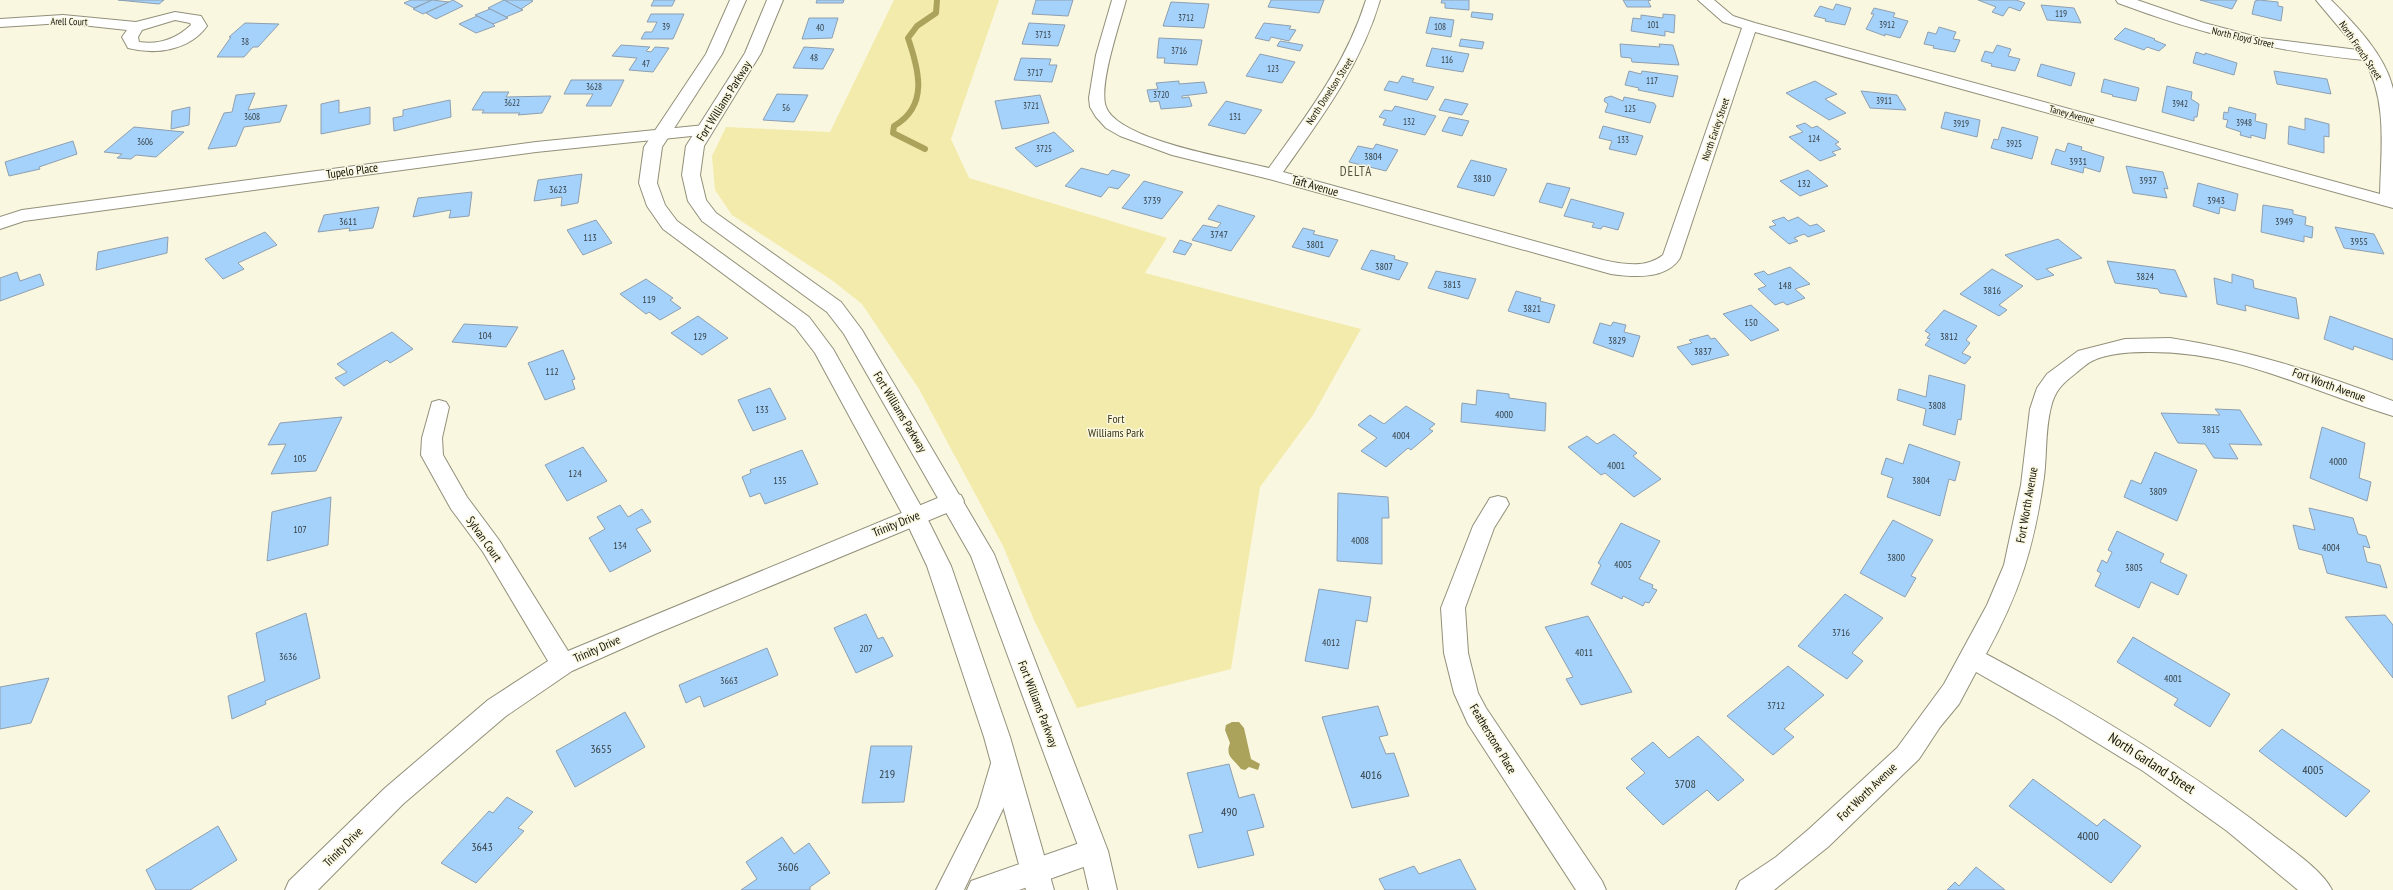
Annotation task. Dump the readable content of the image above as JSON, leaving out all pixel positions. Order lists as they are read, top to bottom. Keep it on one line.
{"streets":{"street":["Arell Court","North Floyd Street","North French Street","North Donelson Street","Fort Williams Parkway","Taney Avenue","North Earley Street","Tupelo Place","Taft Avenue","Fort Worth Avenue","Trinity Drive","Sylvan Court","Featherstone Place","North Garland Street"]},"crossings":[["North Floyd Street","North French Street"],["North French Street","Taney Avenue"],["North Donelson Street","Taft Avenue"],["Fort Williams Parkway","Tupelo Place"],["Fort Williams Parkway","Trinity Drive"],["Taney Avenue","North Earley Street"],["North Earley Street","Taft Avenue"],["Fort Worth Avenue","North Garland Street"],["Trinity Drive","Sylvan Court"]],"districts":["DELTA"],"parks":["Fort Williams Park"],"house_numbers":["119","3712","101","3912","39","108","40","3713","38","3716","48","116","47","123","3717","117","3628","3720","3911","3622","3942","3721","56","125","3608","131","132","3948","3919","124","133","3606","3925","3725","3804","3931","3810","3937","132","3623","3739","3943","3611","3949","3747","113","3955","3801","3807","3824","3813","148","3816","119","3821","150","104","129","3812","3829","3837","112","3808","133","4000","3815","4004","105","4000","4001","124","135","3804","3809","107","4008","134","4004","3800","4005","3805","3716","4012","207","4011","3636","4001","3663","3712","3655","4005","219","4016","3708","490","4000","3643","3606"]}
